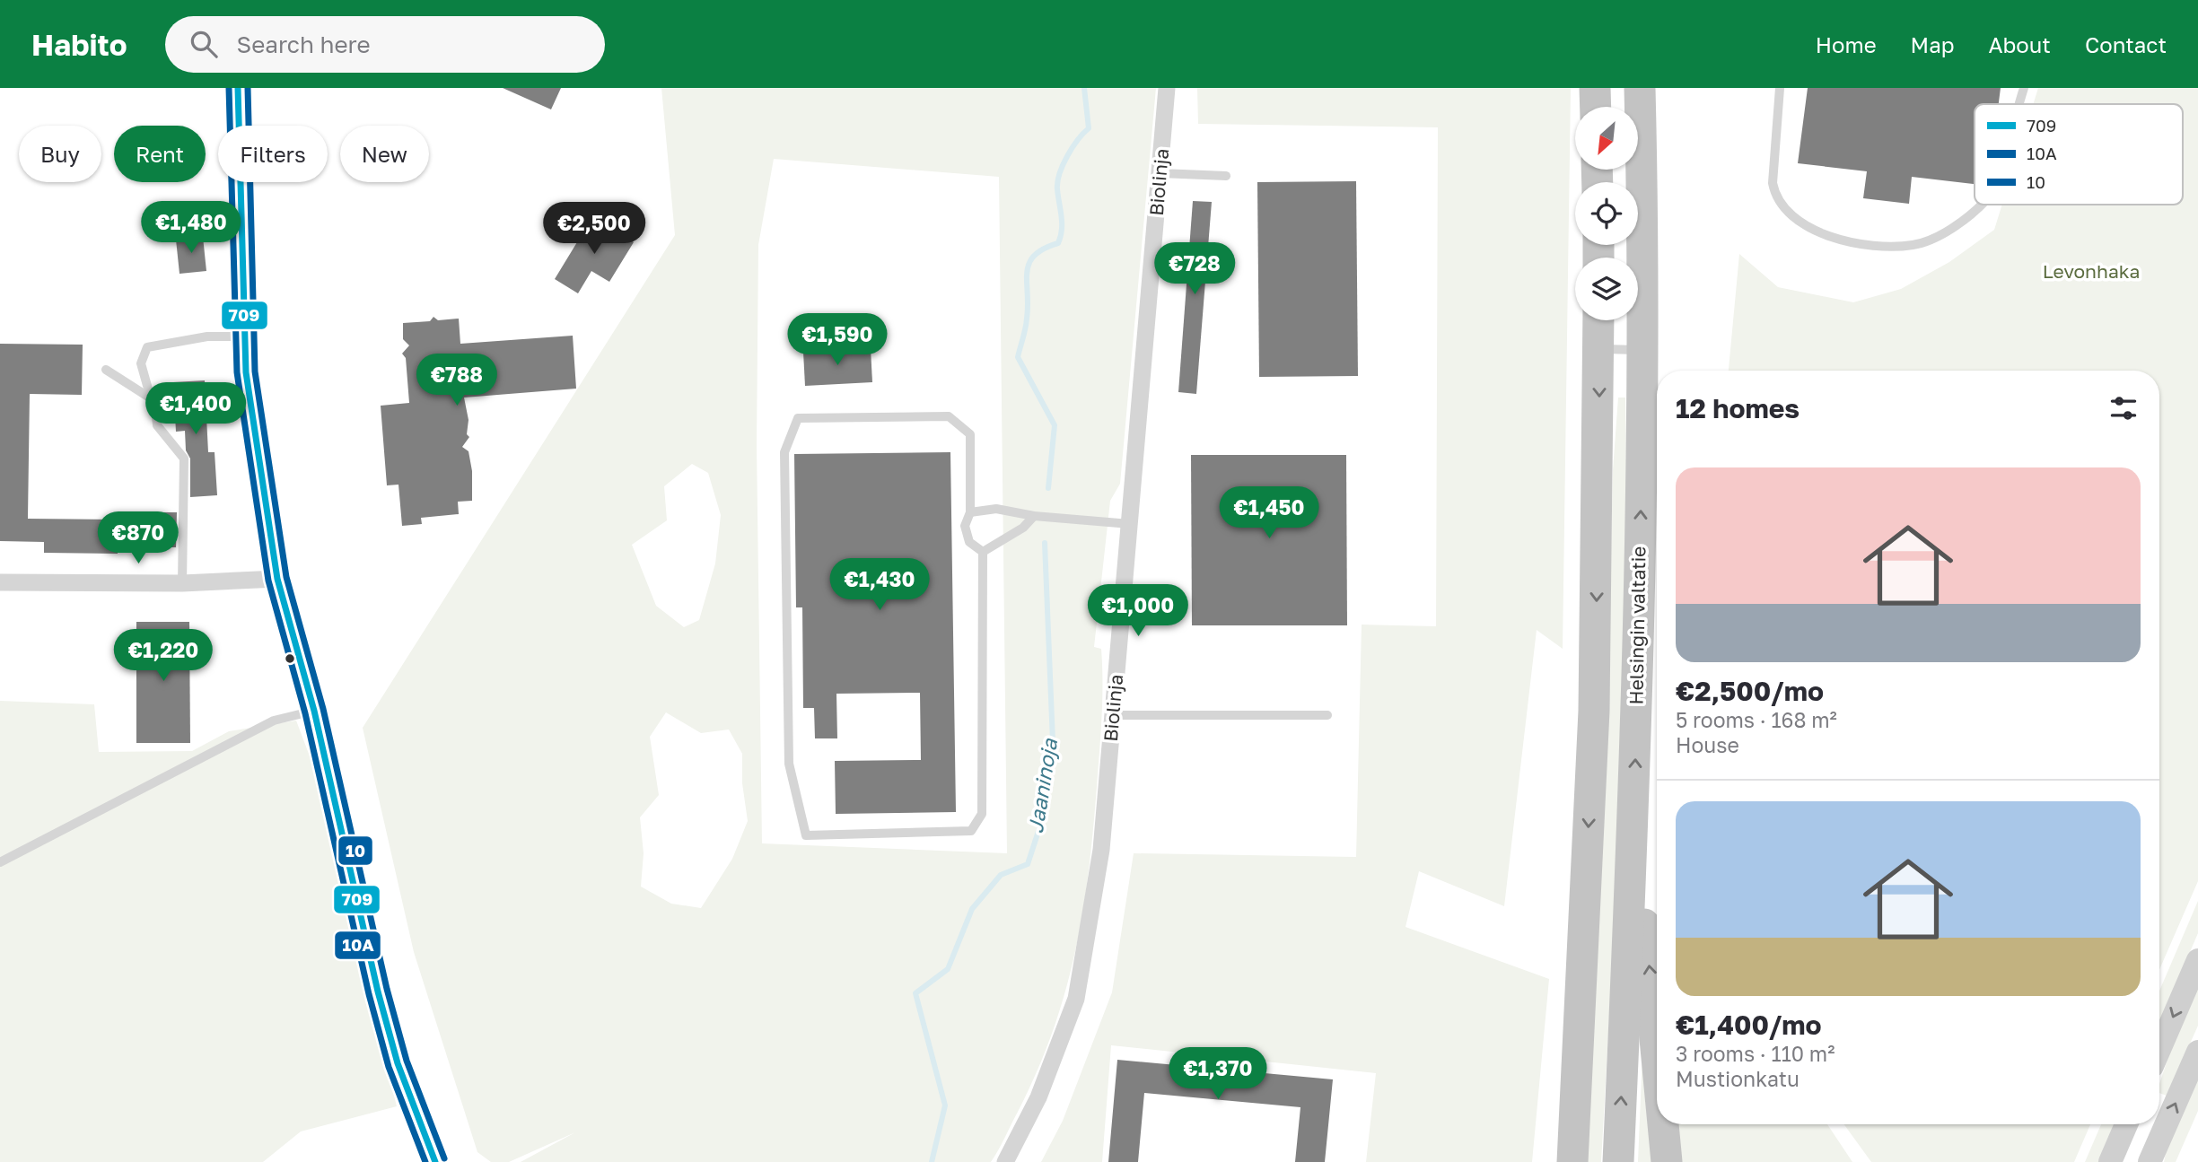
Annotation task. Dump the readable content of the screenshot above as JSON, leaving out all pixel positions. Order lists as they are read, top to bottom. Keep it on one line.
{"streets":{"highway":["Helsingin valtatie"],"street":["Biolinja"]},"water":["Jaaninoja"],"parks":["Levonhaka"],"lines":["transit line 709","transit line 10A","transit line 10"],"legend":["709","10A","10"],"north":"bottom left","page":{"header":"Habito","search":"Search here","nav":["Home","Map","About","Contact"],"chip":["Buy","Rent","Filters","New"],"price":["€1,480","€2,500","€728","€1,590","€788","€1,400","€1,450","€870","€1,430","€1,000","€1,220","€1,370"],"heading":"12 homes","list":[{"name":"€2,500/mo","note":"5 rooms · 168 m² · House"},{"name":"€1,400/mo","note":"3 rooms · 110 m² · Mustionkatu"}]}}
